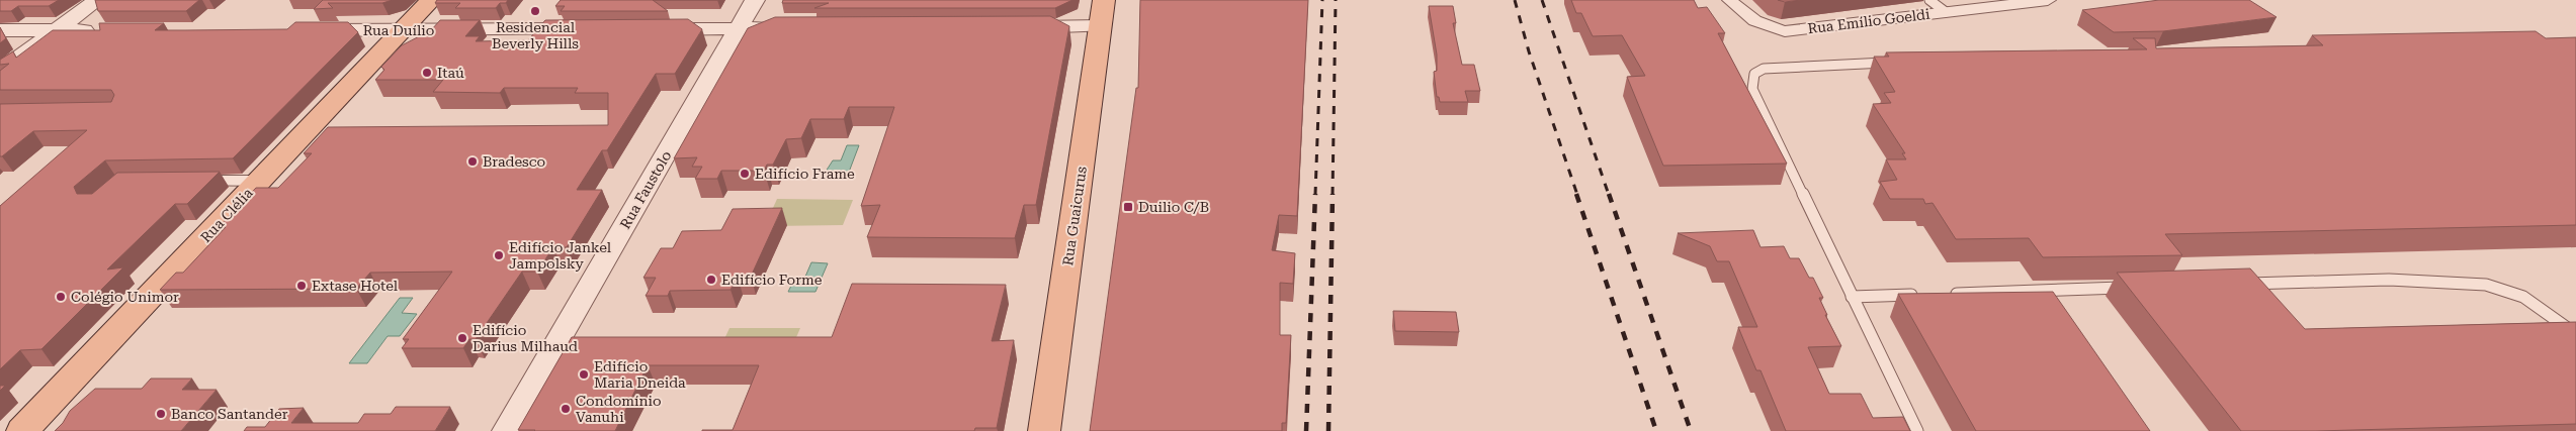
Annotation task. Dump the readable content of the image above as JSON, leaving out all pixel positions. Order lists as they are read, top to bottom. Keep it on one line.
{"streets":{"main road":["Rua Clélia","Rua Guaicurus"],"street":["Rua Emílio Goeldi","Rua Duílio","Rua Faustolo"]},"crossings":[["Rua Duílio","Rua Clélia"]],"places":{"other":["Residencial Beverly Hills","Itaú","Bradesco","Edifício Frame","Edifício Jankel Jampolsky","Edifício Forme","Extase Hotel","Colégio Unimor","Edifício Darius Milhaud","Edifício Maria Dneida","Condomínio Vanuhi","Banco Santander"],"transit":["Duilio C/B"]}}
